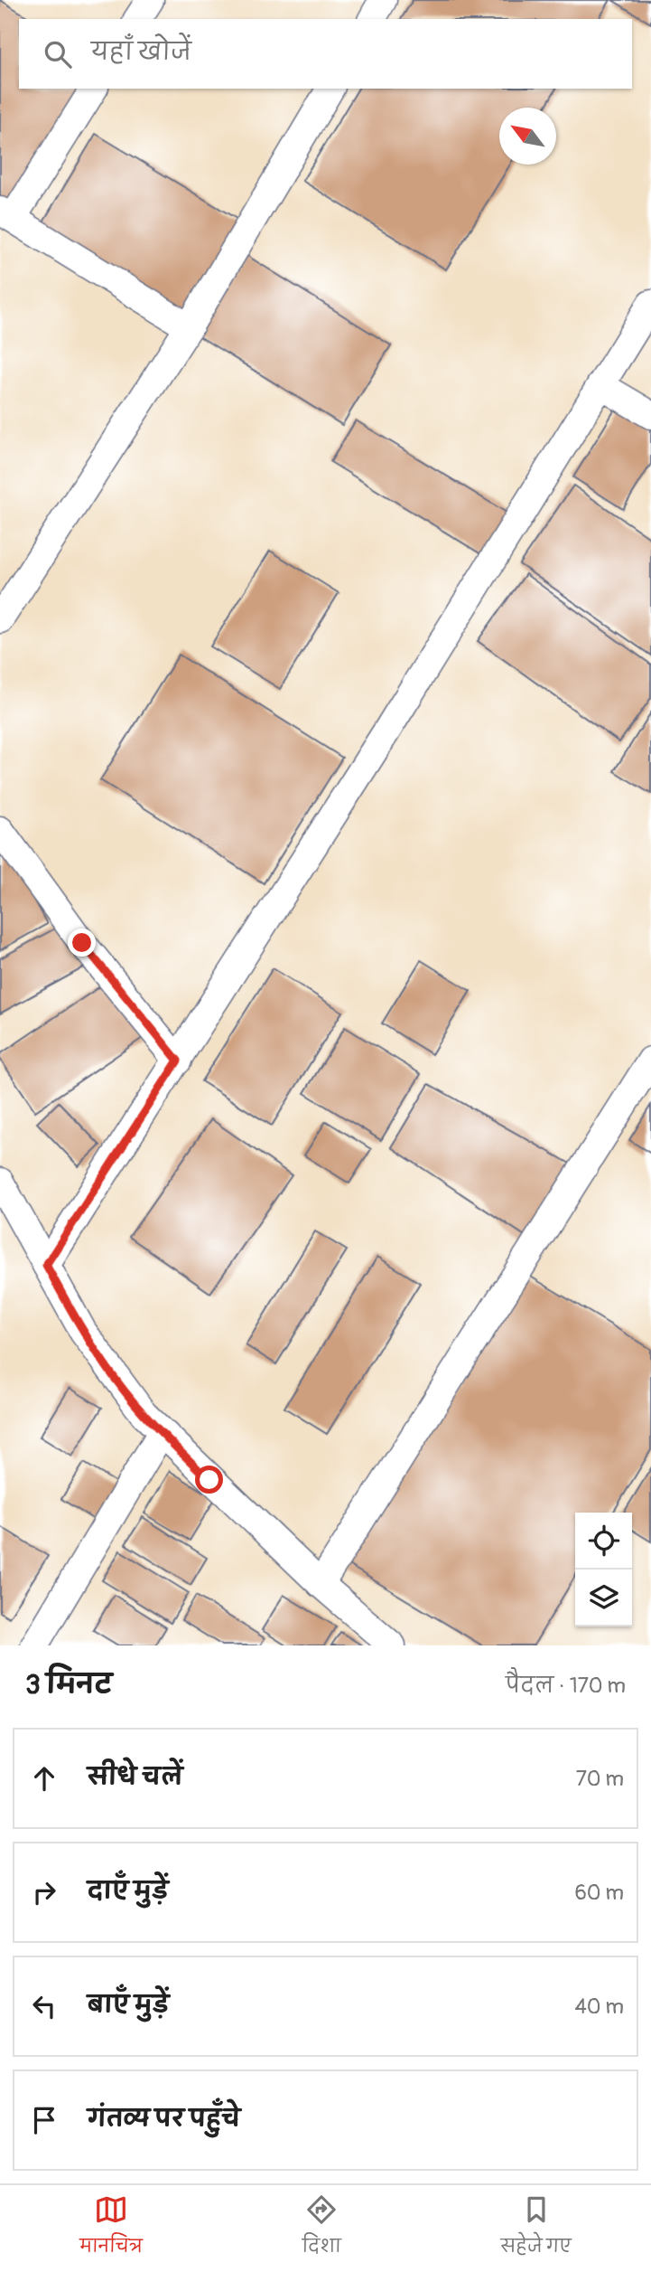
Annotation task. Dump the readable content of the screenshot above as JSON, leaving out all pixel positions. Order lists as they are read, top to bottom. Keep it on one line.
{"north":"top left","page":{"search":"यहाँ खोजें","heading":["3 मिनट","पैदल · 170 m"],"list":[["सीधे चलें","70 m"],["दाएँ मुड़ें","60 m"],["बाएँ मुड़ें","40 m"],"गंतव्य पर पहुँचे"],"nav":["मानचित्र","दिशा","सहेजे गए"]}}
